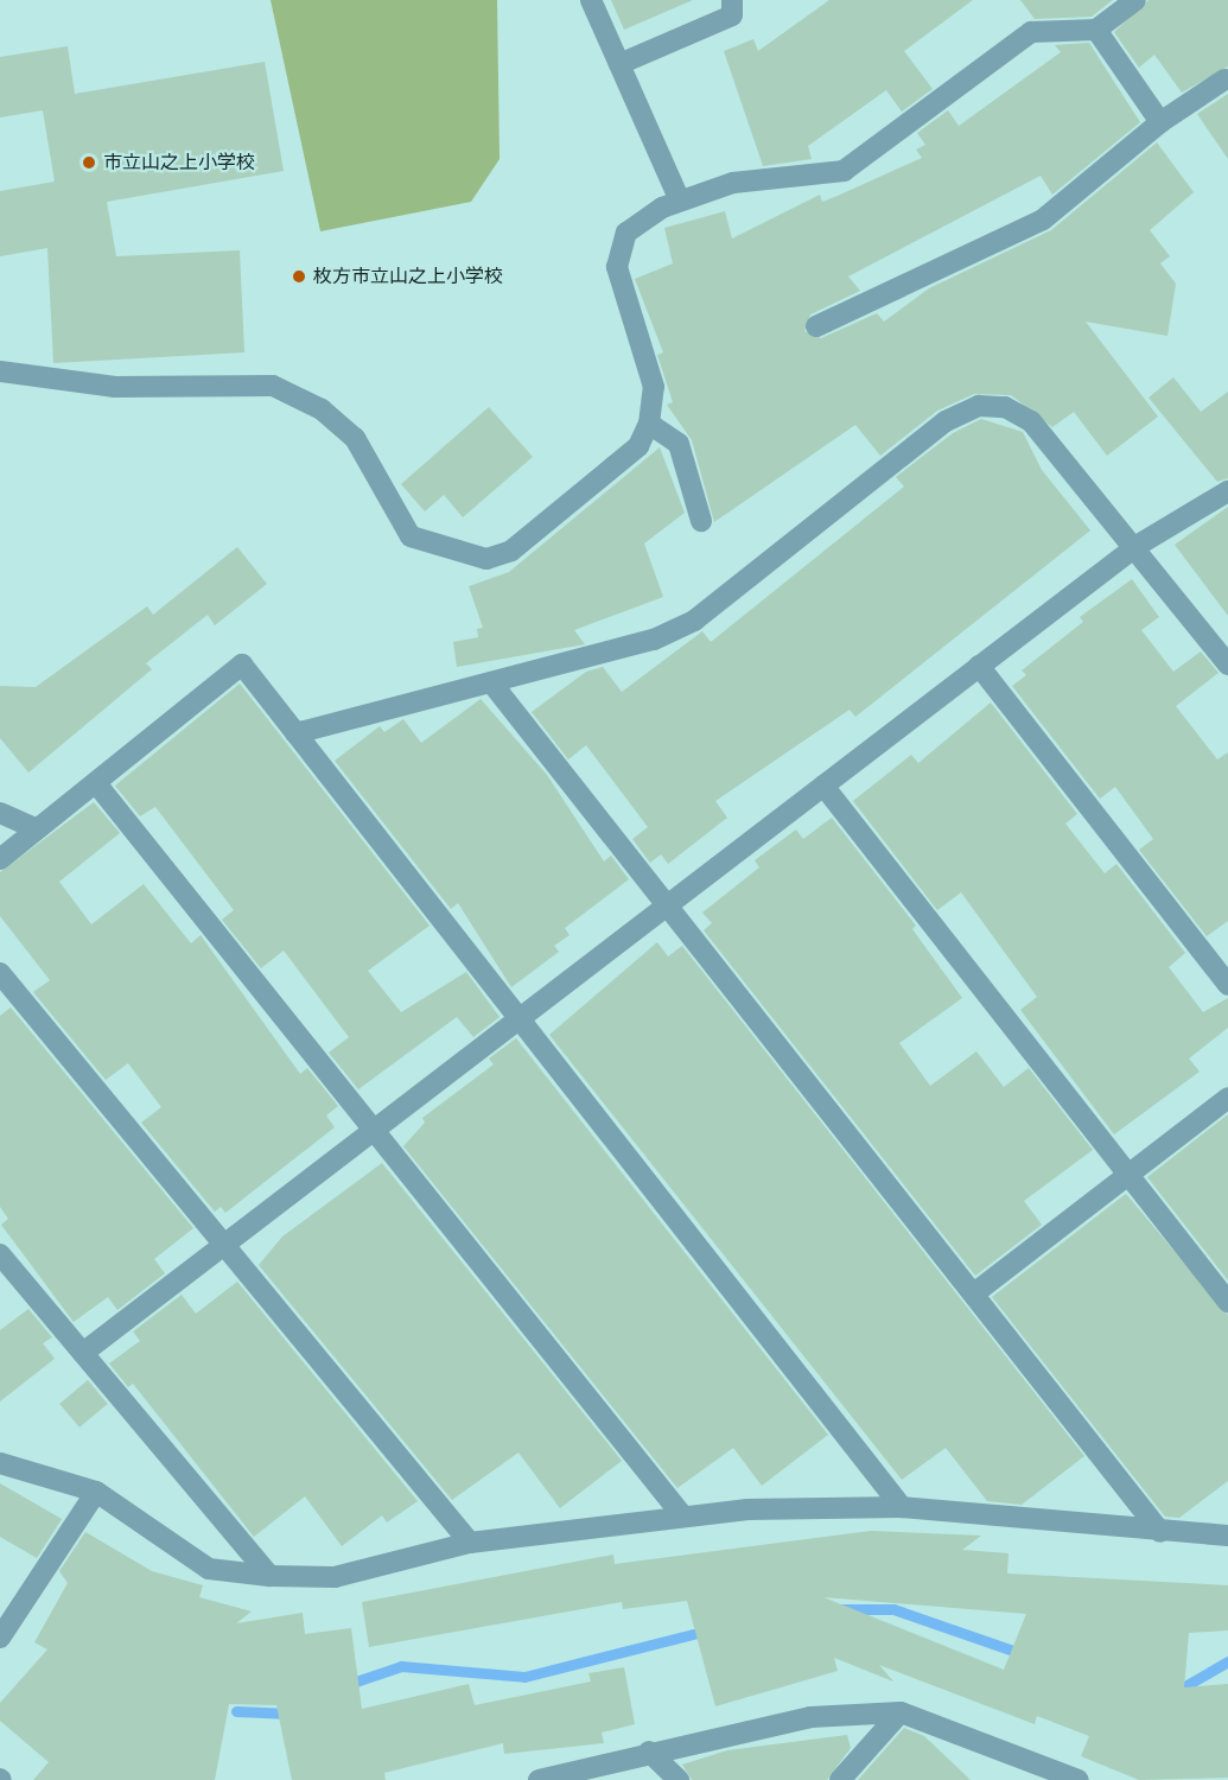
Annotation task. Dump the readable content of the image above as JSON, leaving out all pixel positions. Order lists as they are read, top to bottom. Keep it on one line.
{"places":["市立山之上小学校","枚方市立山之上小学校"]}
